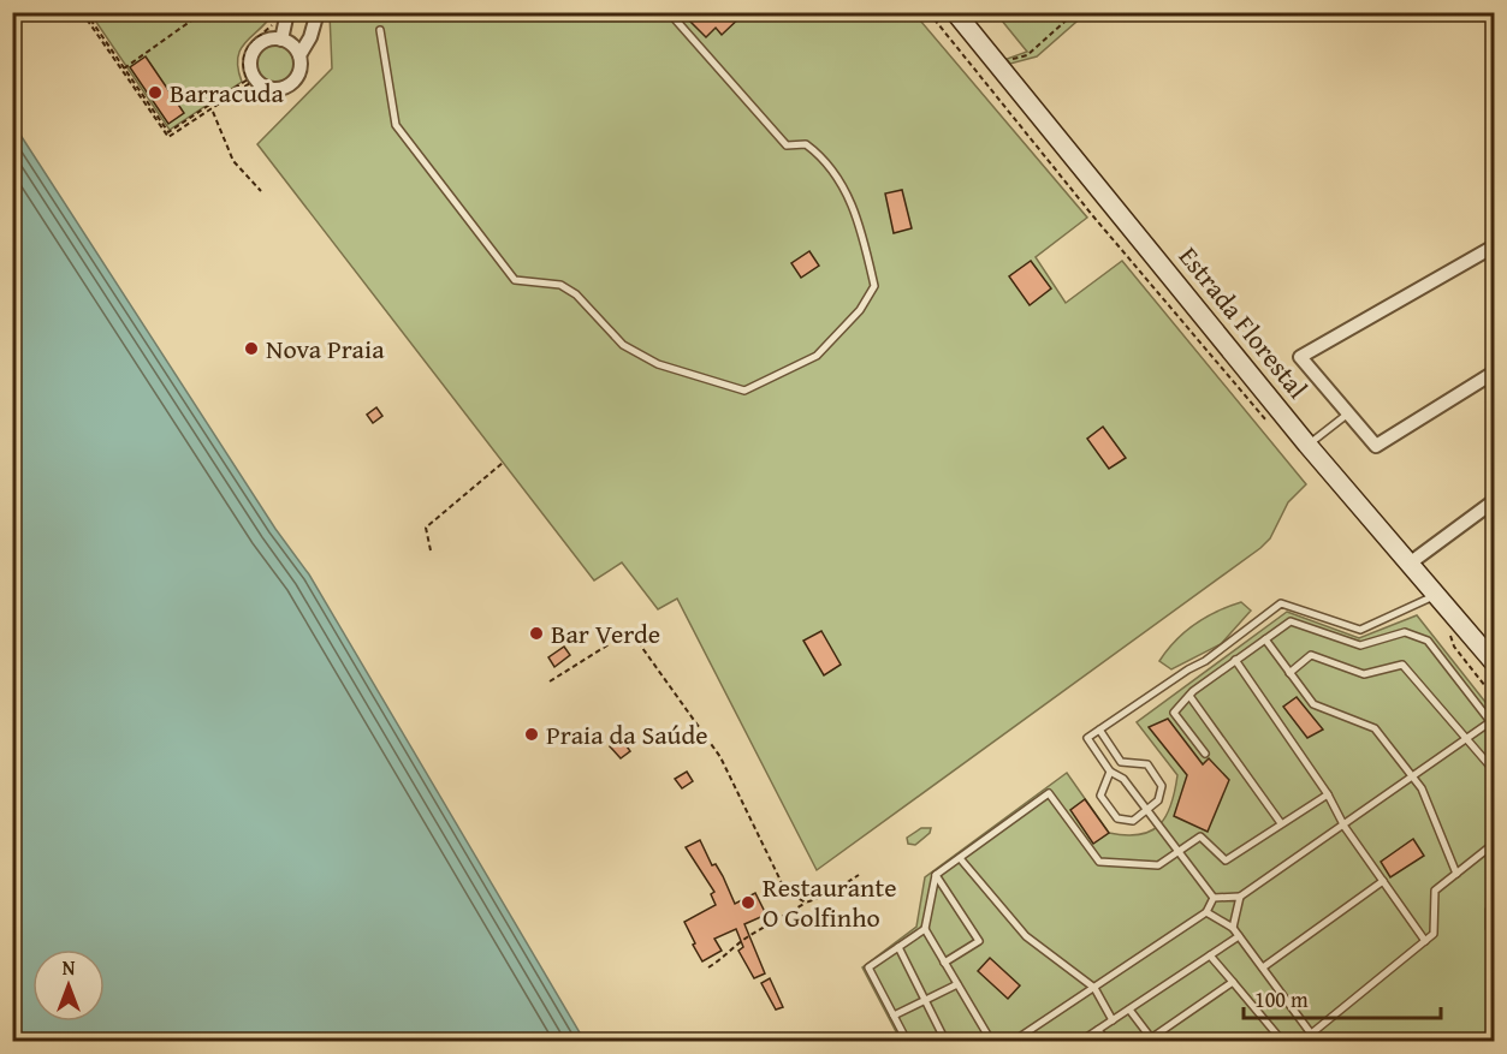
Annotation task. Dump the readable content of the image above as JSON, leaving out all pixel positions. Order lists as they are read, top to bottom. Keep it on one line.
{"streets":{"main road":["Estrada Florestal"]},"places":["Barracuda","Nova Praia","Bar Verde","Praia da Saúde","Restaurante O Golfinho"],"scale_bar":"100 m","north":"top"}
